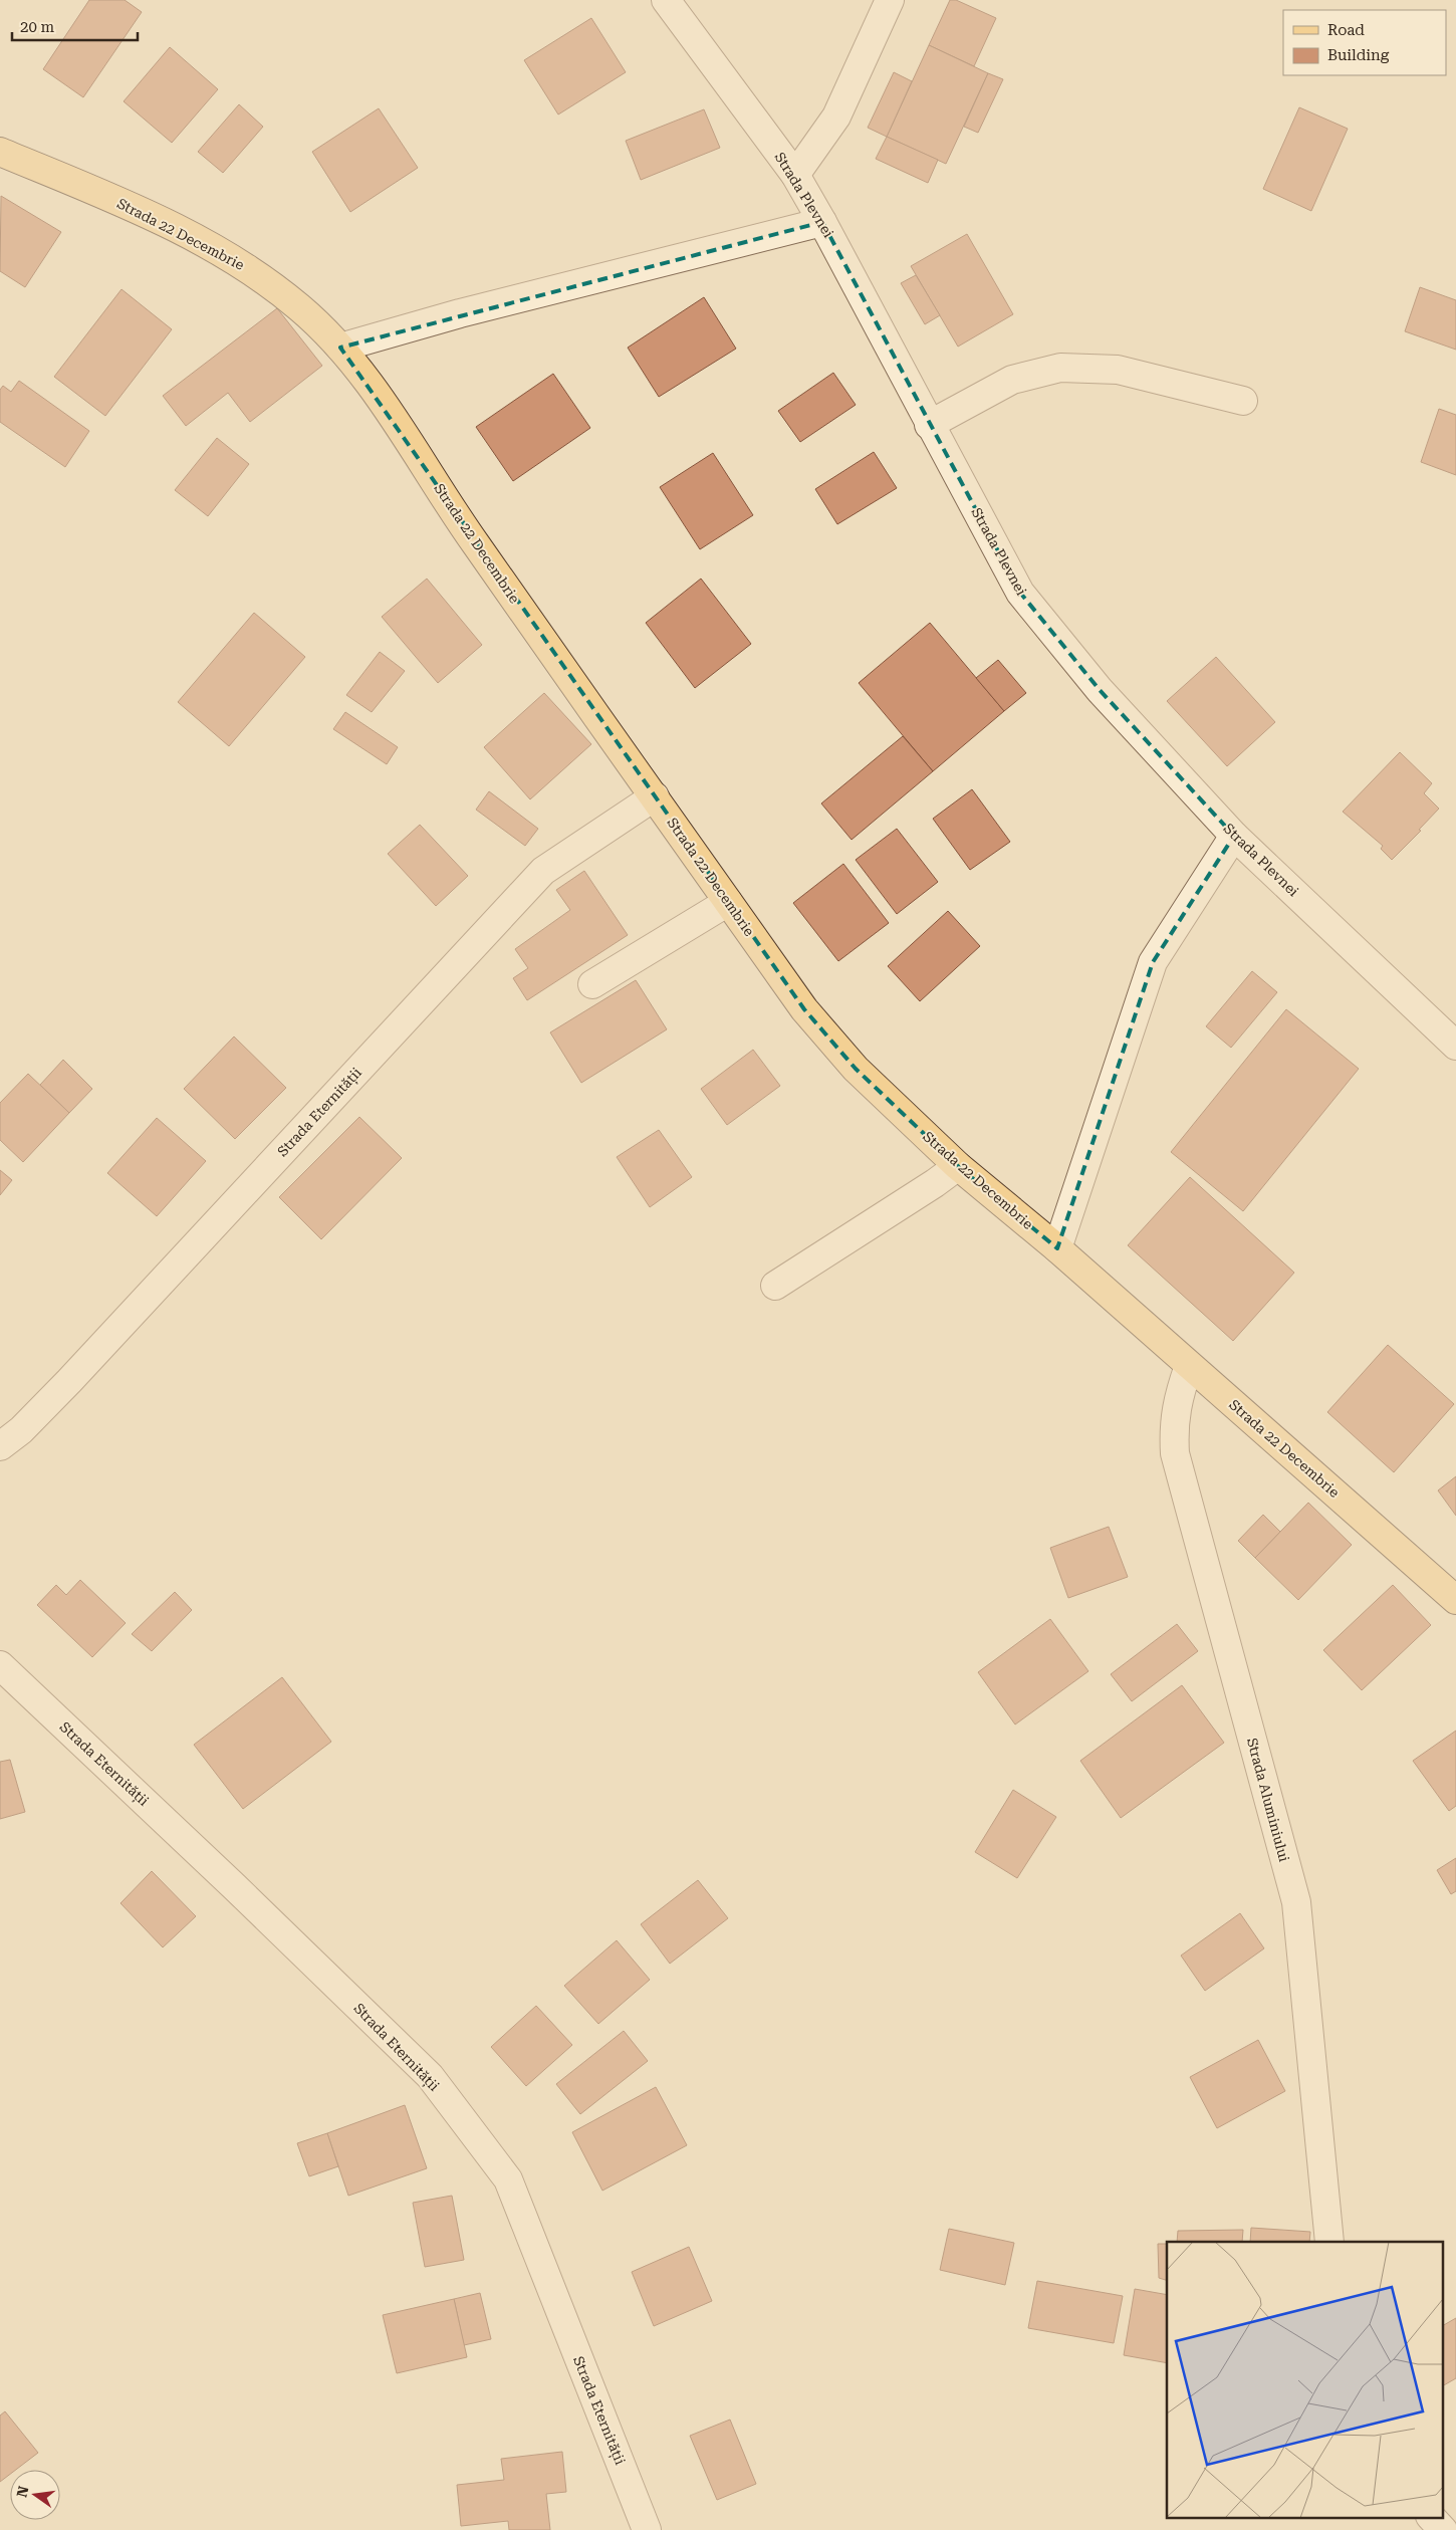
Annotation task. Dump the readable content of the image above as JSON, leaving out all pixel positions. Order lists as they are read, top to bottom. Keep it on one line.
{"streets":{"main road":["Strada 22 Decembrie"],"street":["Strada Plevnei","Strada Eternității","Strada Aluminiului"]},"crossings":[["Strada 22 Decembrie","Strada Eternității"],["Strada 22 Decembrie","Strada Aluminiului"]],"legend":["Road","Building"],"scale_bar":"20 m","north":"left"}
